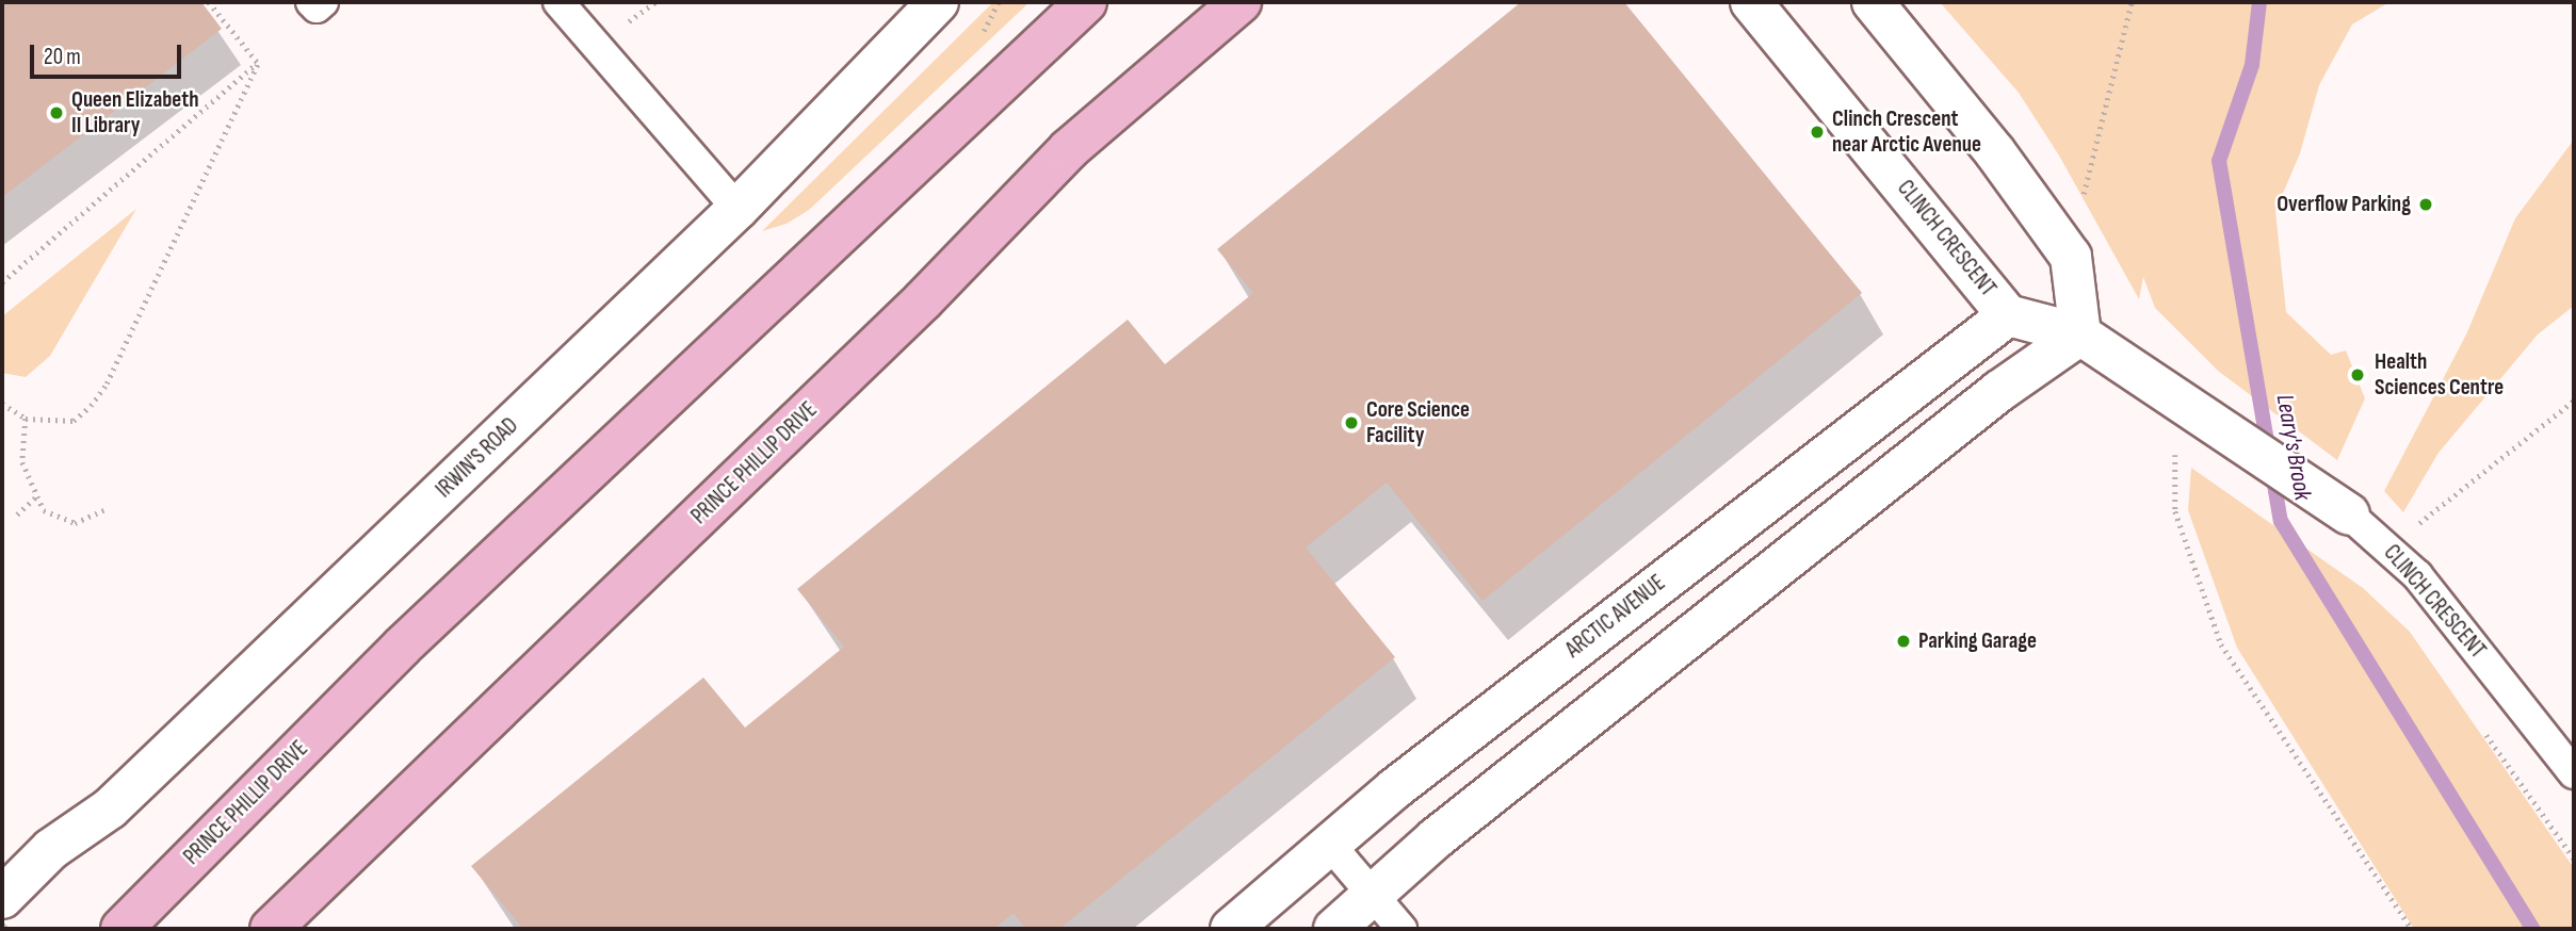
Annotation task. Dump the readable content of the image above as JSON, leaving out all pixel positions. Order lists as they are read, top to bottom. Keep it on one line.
{"streets":{"main road":["PRINCE PHILLIP DRIVE"],"street":["CLINCH CRESCENT","IRWIN'S ROAD","ARCTIC AVENUE"]},"crossings":[["CLINCH CRESCENT","ARCTIC AVENUE"]],"water":["Leary's Brook"],"places":["Queen Elizabeth II Library","Clinch Crescent near Arctic Avenue","Overflow Parking","Health Sciences Centre","Core Science Facility","Parking Garage"],"scale_bar":"20 m"}
